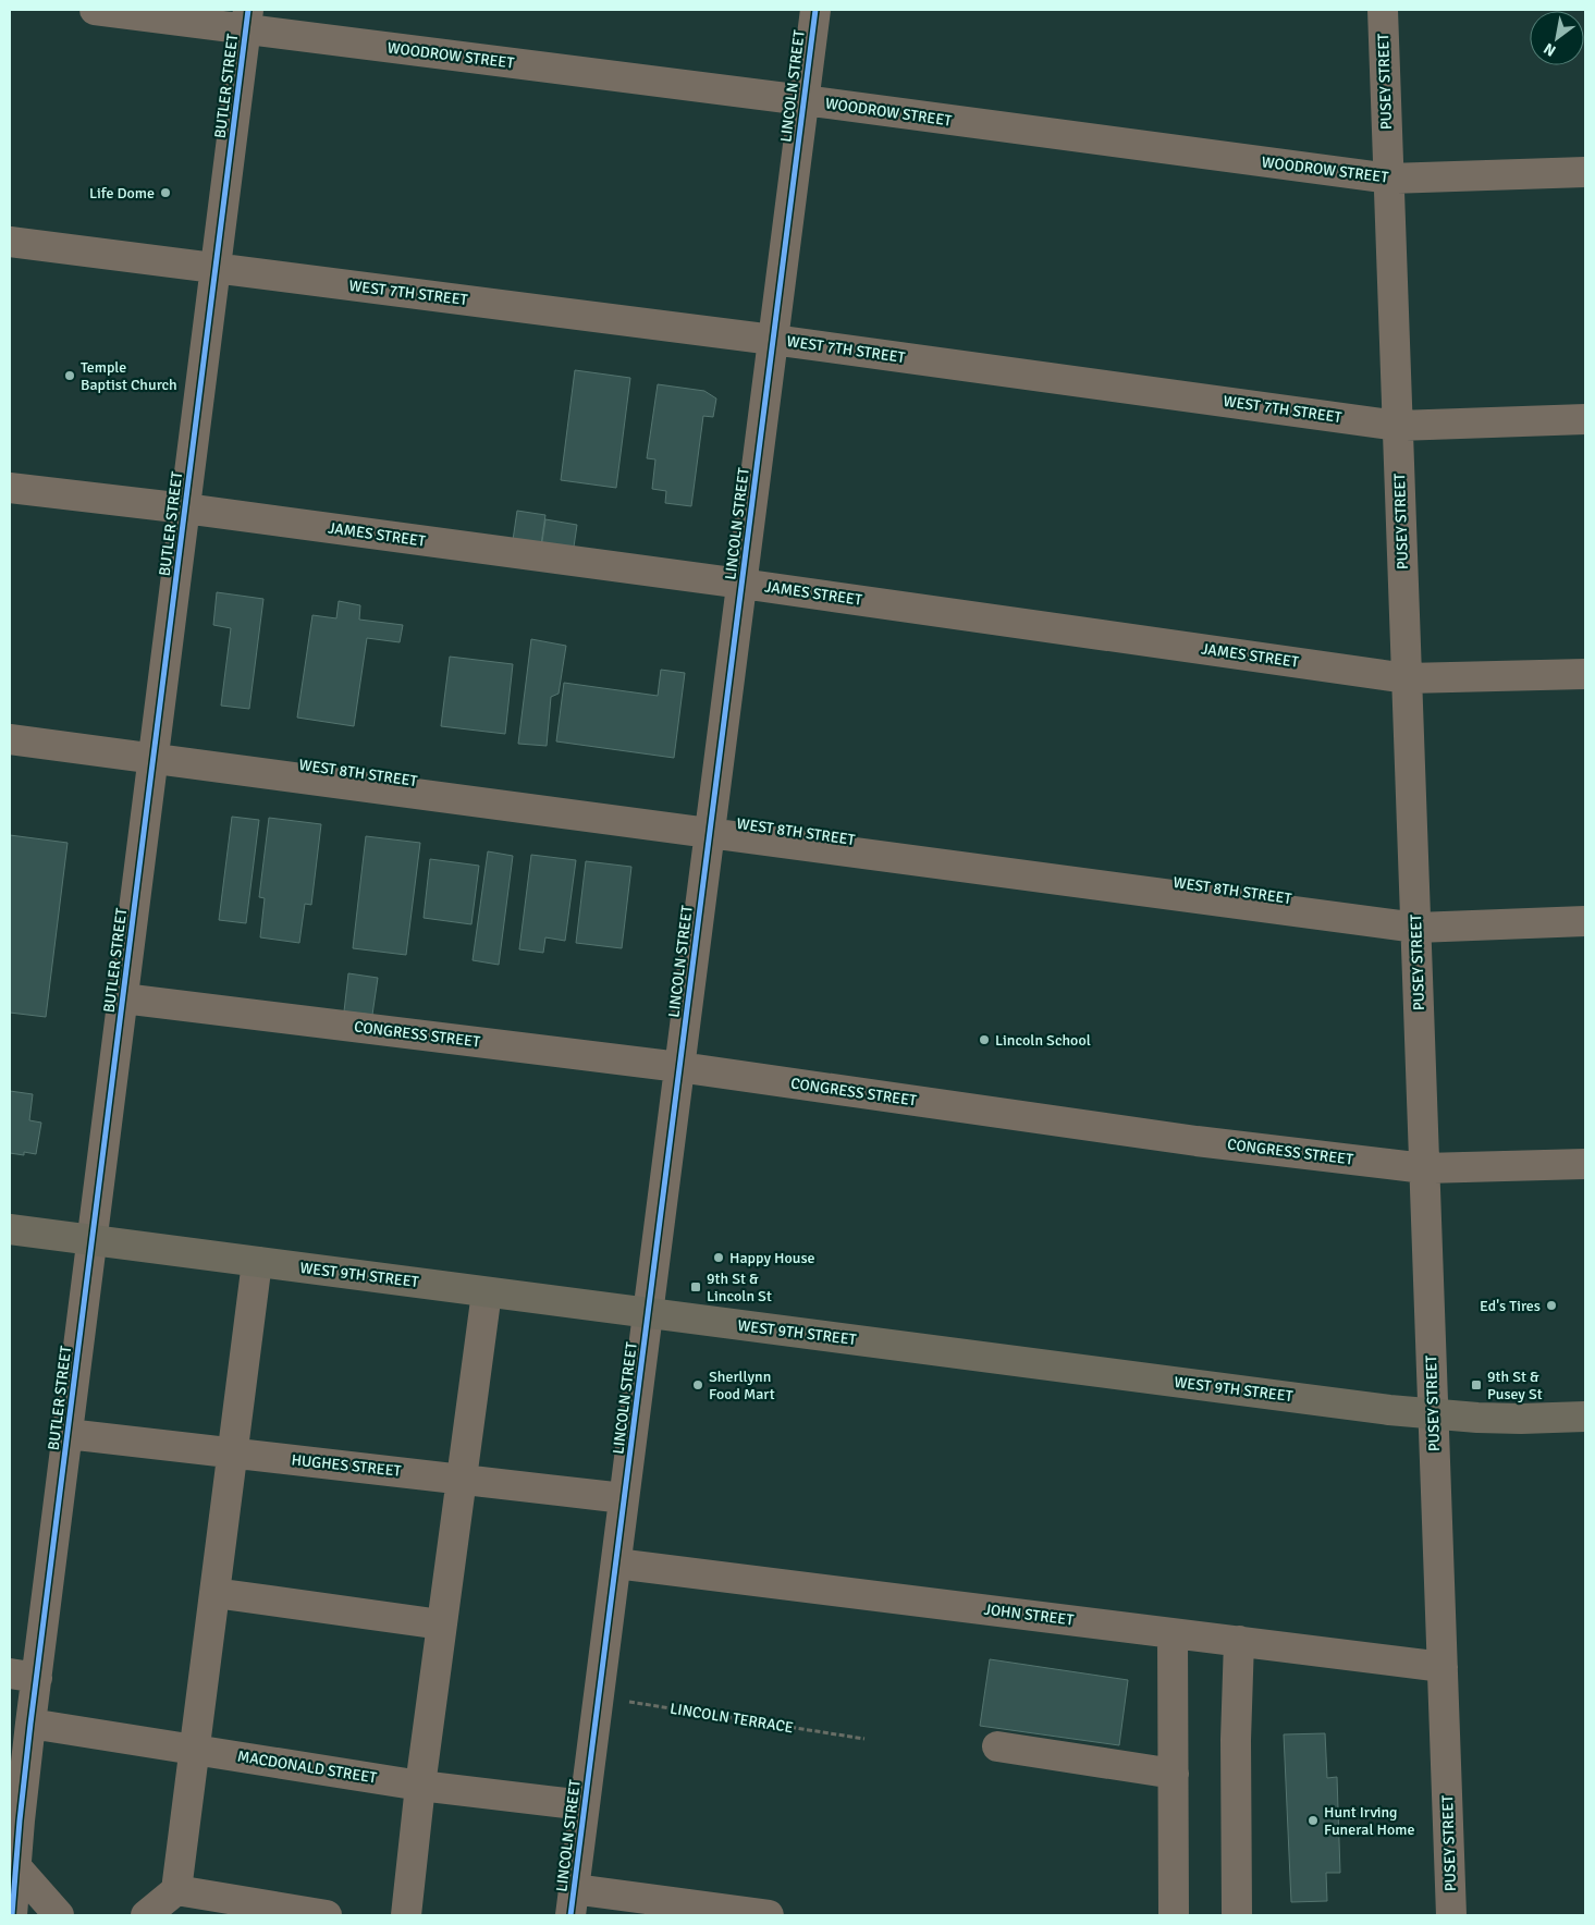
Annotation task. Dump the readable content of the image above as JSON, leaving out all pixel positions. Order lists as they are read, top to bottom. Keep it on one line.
{"streets":{"main road":["WEST 9TH STREET"],"street":["WOODROW STREET","PUSEY STREET","BUTLER STREET","LINCOLN STREET","WEST 7TH STREET","JAMES STREET","WEST 8TH STREET","CONGRESS STREET","HUGHES STREET","JOHN STREET","MACDONALD STREET"],"path":["LINCOLN TERRACE"]},"crossings":[["WOODROW STREET","PUSEY STREET"],["WOODROW STREET","BUTLER STREET"],["WOODROW STREET","LINCOLN STREET"],["PUSEY STREET","WEST 7TH STREET"],["PUSEY STREET","JAMES STREET"],["PUSEY STREET","WEST 8TH STREET"],["PUSEY STREET","CONGRESS STREET"],["PUSEY STREET","WEST 9TH STREET"],["PUSEY STREET","JOHN STREET"],["BUTLER STREET","WEST 7TH STREET"],["BUTLER STREET","JAMES STREET"],["BUTLER STREET","WEST 8TH STREET"],["BUTLER STREET","CONGRESS STREET"],["BUTLER STREET","WEST 9TH STREET"],["BUTLER STREET","HUGHES STREET"],["BUTLER STREET","MACDONALD STREET"],["LINCOLN STREET","WEST 7TH STREET"],["LINCOLN STREET","JAMES STREET"],["LINCOLN STREET","WEST 8TH STREET"],["LINCOLN STREET","CONGRESS STREET"],["LINCOLN STREET","WEST 9TH STREET"],["LINCOLN STREET","HUGHES STREET"],["LINCOLN STREET","JOHN STREET"],["LINCOLN STREET","LINCOLN TERRACE"],["LINCOLN STREET","MACDONALD STREET"]],"places":{"other":["Life Dome","Temple Baptist Church","Lincoln School","Happy House","Ed's Tires","Sherllynn Food Mart","Hunt Irving Funeral Home"],"transit":["9th St & Lincoln St","9th St & Pusey St"]},"north":"bottom left"}
